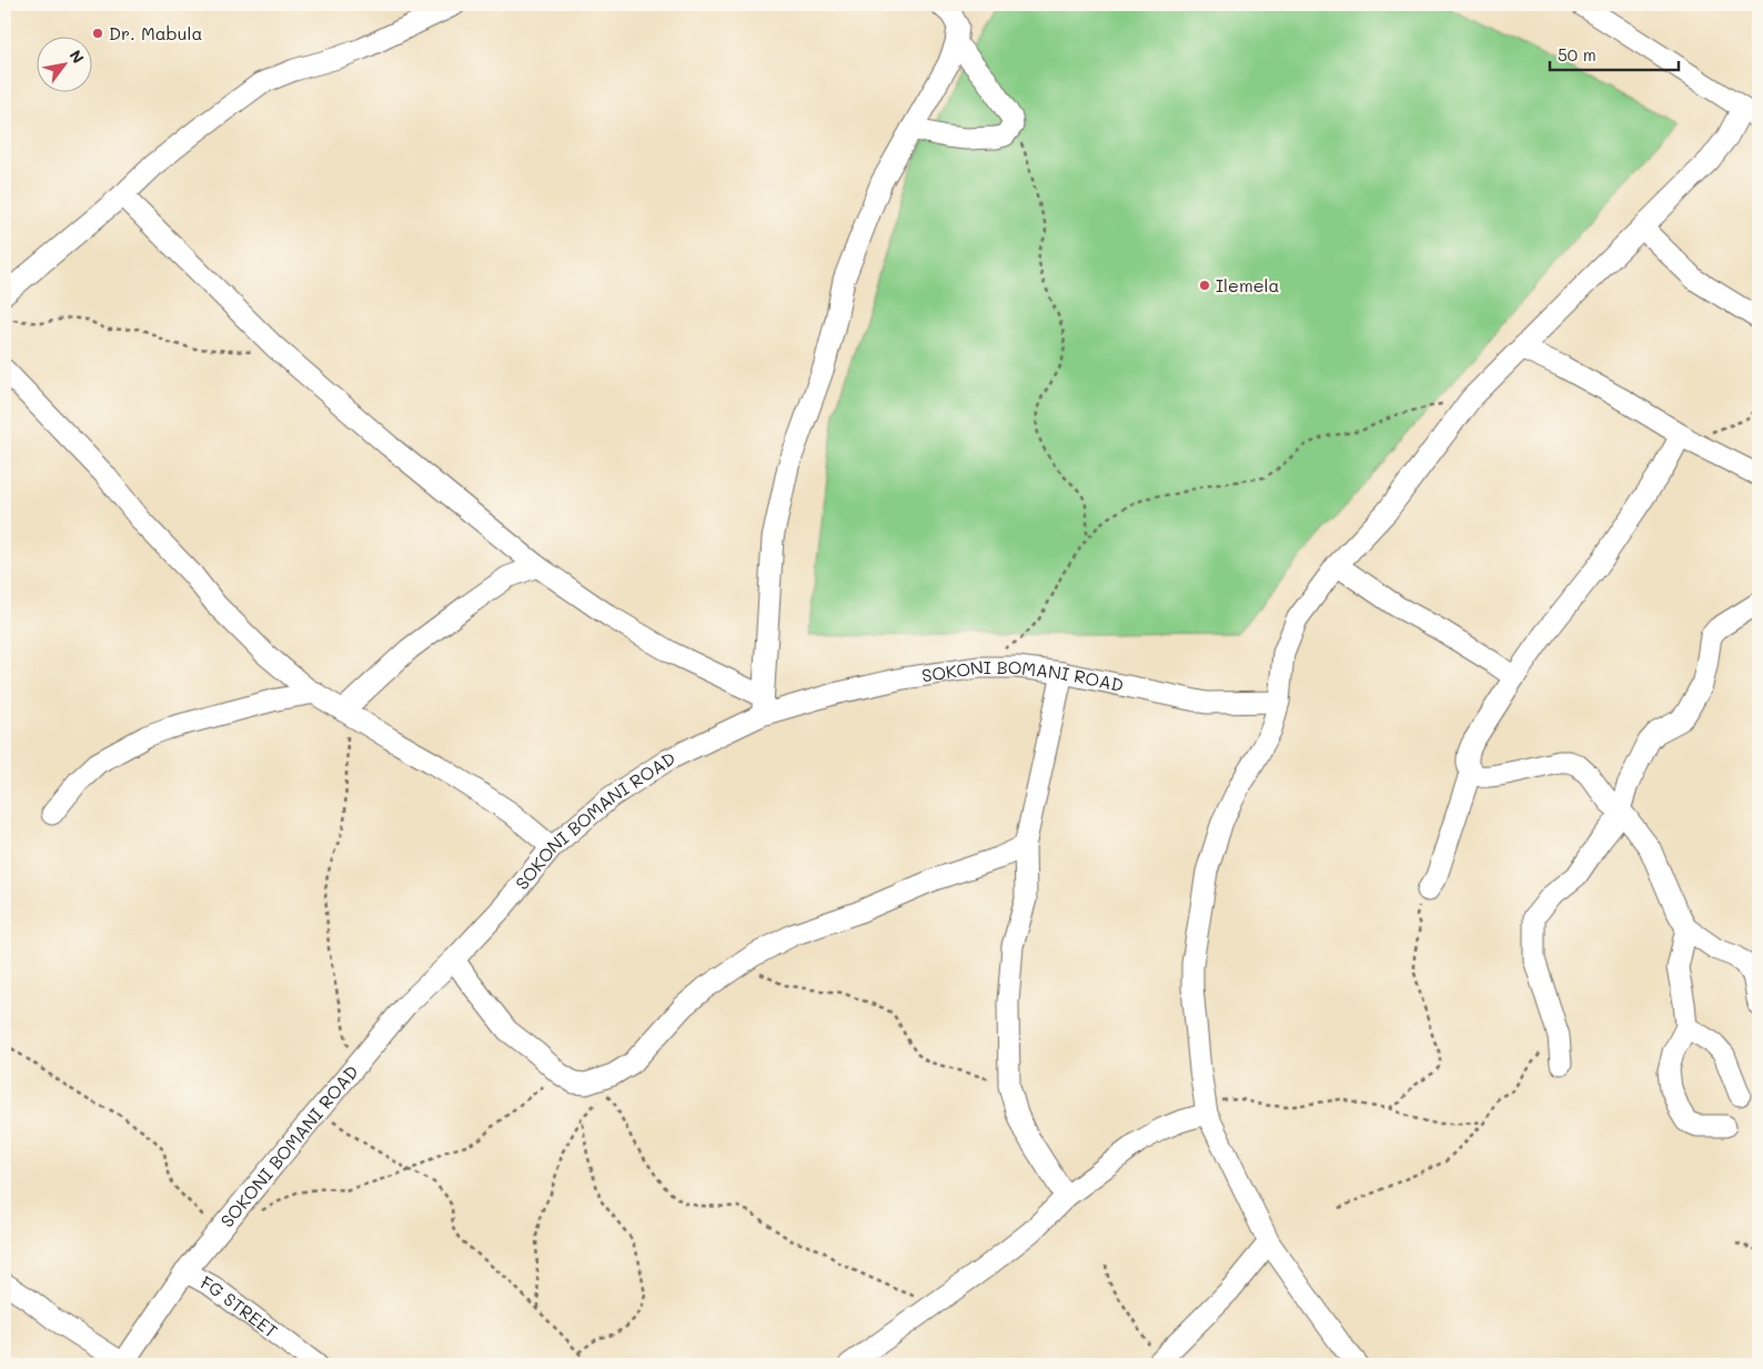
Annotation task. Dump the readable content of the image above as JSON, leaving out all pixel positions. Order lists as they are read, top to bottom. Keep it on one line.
{"streets":{"street":["SOKONI BOMANI ROAD","FG STREET"]},"crossings":[["SOKONI BOMANI ROAD","FG STREET"]],"places":["Dr. Mabula","Ilemela"],"scale_bar":"50 m","north":"top right"}
